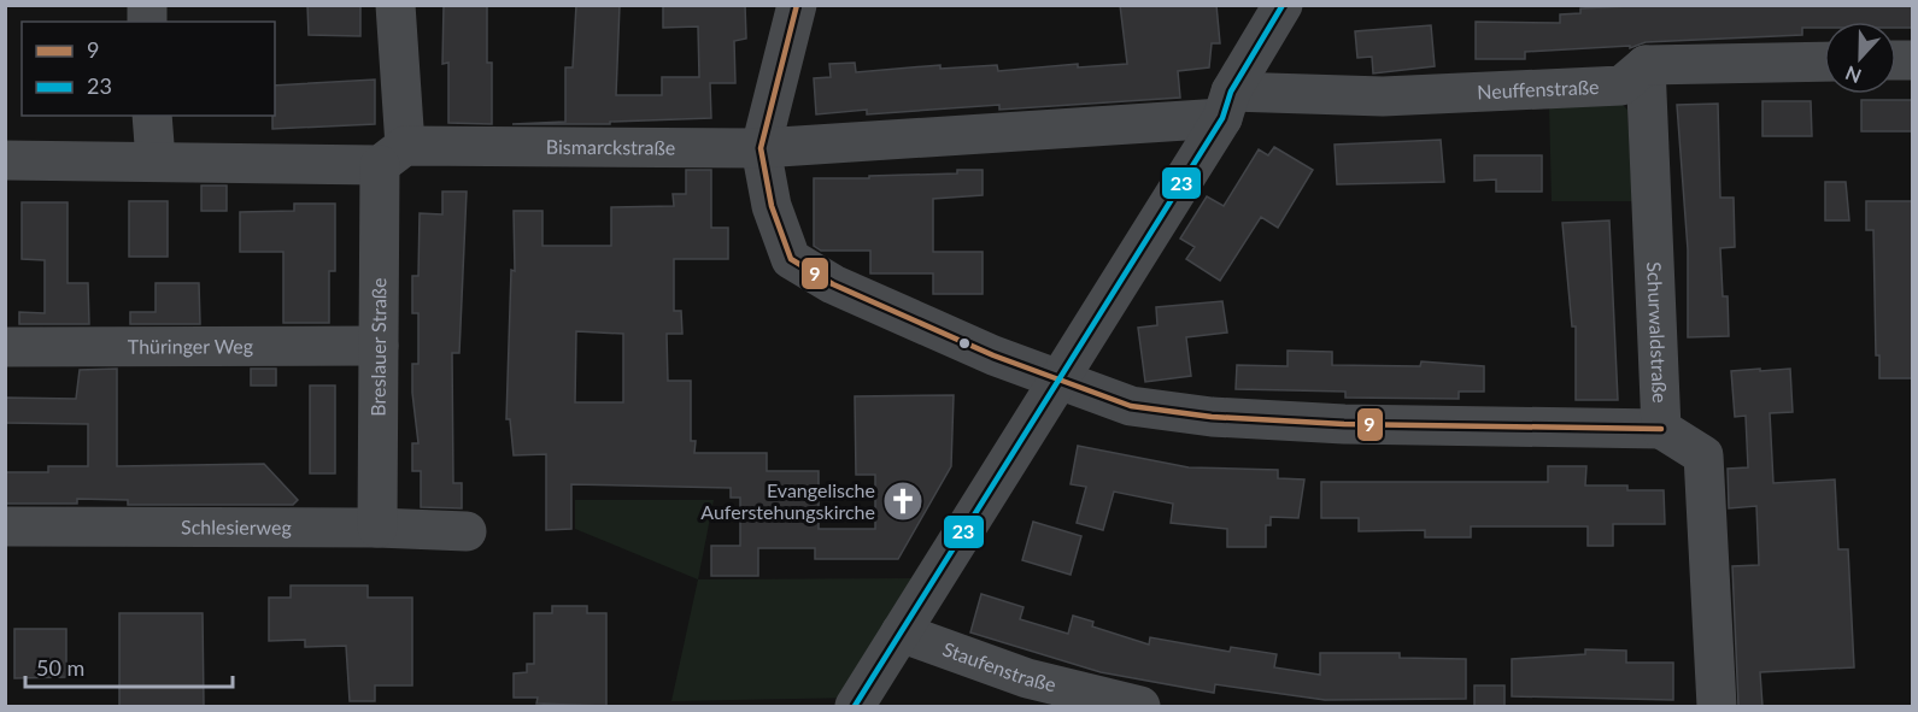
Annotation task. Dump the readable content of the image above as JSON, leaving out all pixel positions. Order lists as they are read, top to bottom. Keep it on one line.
{"streets":{"street":["Neuffenstraße","Bismarckstraße","Schurwaldstraße","Thüringer Weg","Breslauer Straße","Schlesierweg","Staufenstraße"]},"crossings":[["Neuffenstraße","Bismarckstraße"],["Neuffenstraße","Schurwaldstraße"],["Bismarckstraße","Breslauer Straße"],["Thüringer Weg","Breslauer Straße"],["Breslauer Straße","Schlesierweg"]],"places":{"church":["Evangelische Auferstehungskirche"]},"lines":["transit line 9","transit line 23"],"legend":["9","23"],"scale_bar":"50 m","north":"bottom"}
